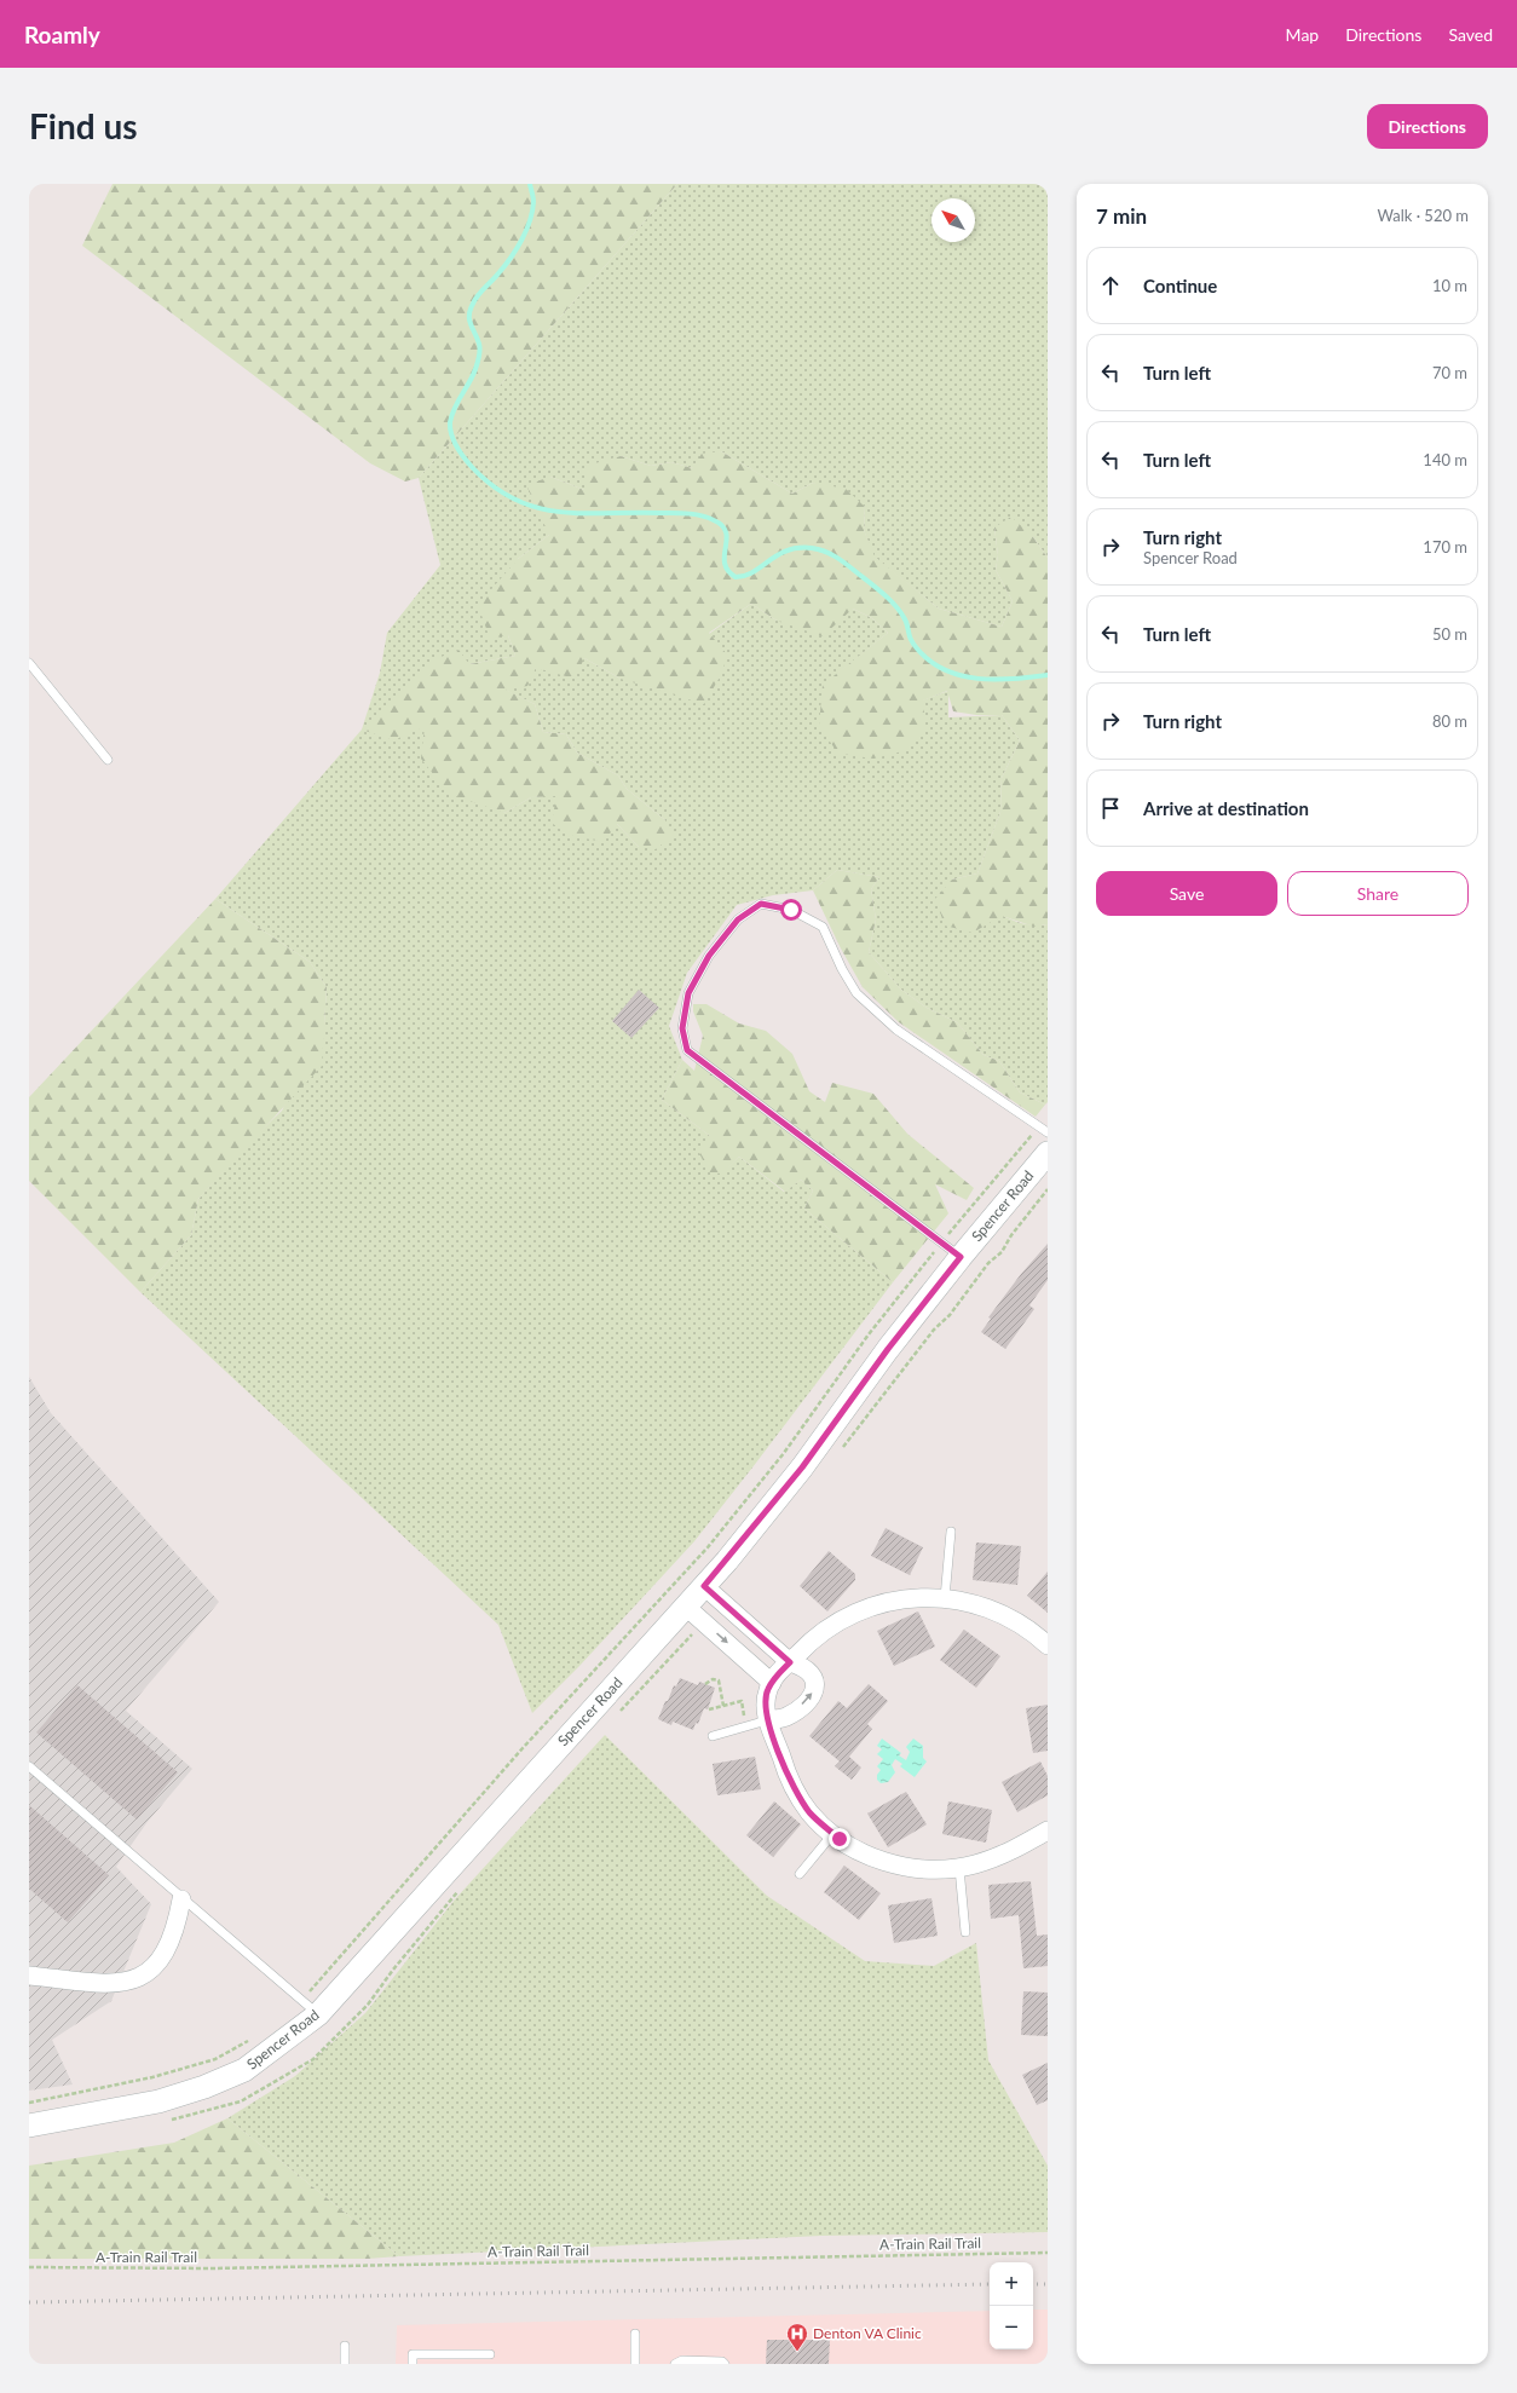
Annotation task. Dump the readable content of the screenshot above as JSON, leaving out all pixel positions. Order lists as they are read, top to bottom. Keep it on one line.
{"streets":{"street":["Spencer Road"],"path":["A-Train Rail Trail"]},"places":{"hospital":["Denton VA Clinic"]},"north":"top left","page":{"header":"Roamly","nav":["Map","Directions","Saved"],"buttons":["Directions",["Save","Share"]],"title":"Find us","heading":["7 min","Walk · 520 m"],"list":[["Continue","10 m"],["Turn left","70 m"],["Turn left","140 m"],["Turn right","Spencer Road","170 m"],["Turn left","50 m"],["Turn right","80 m"],"Arrive at destination"],"map_buttons":["+","−"]}}
